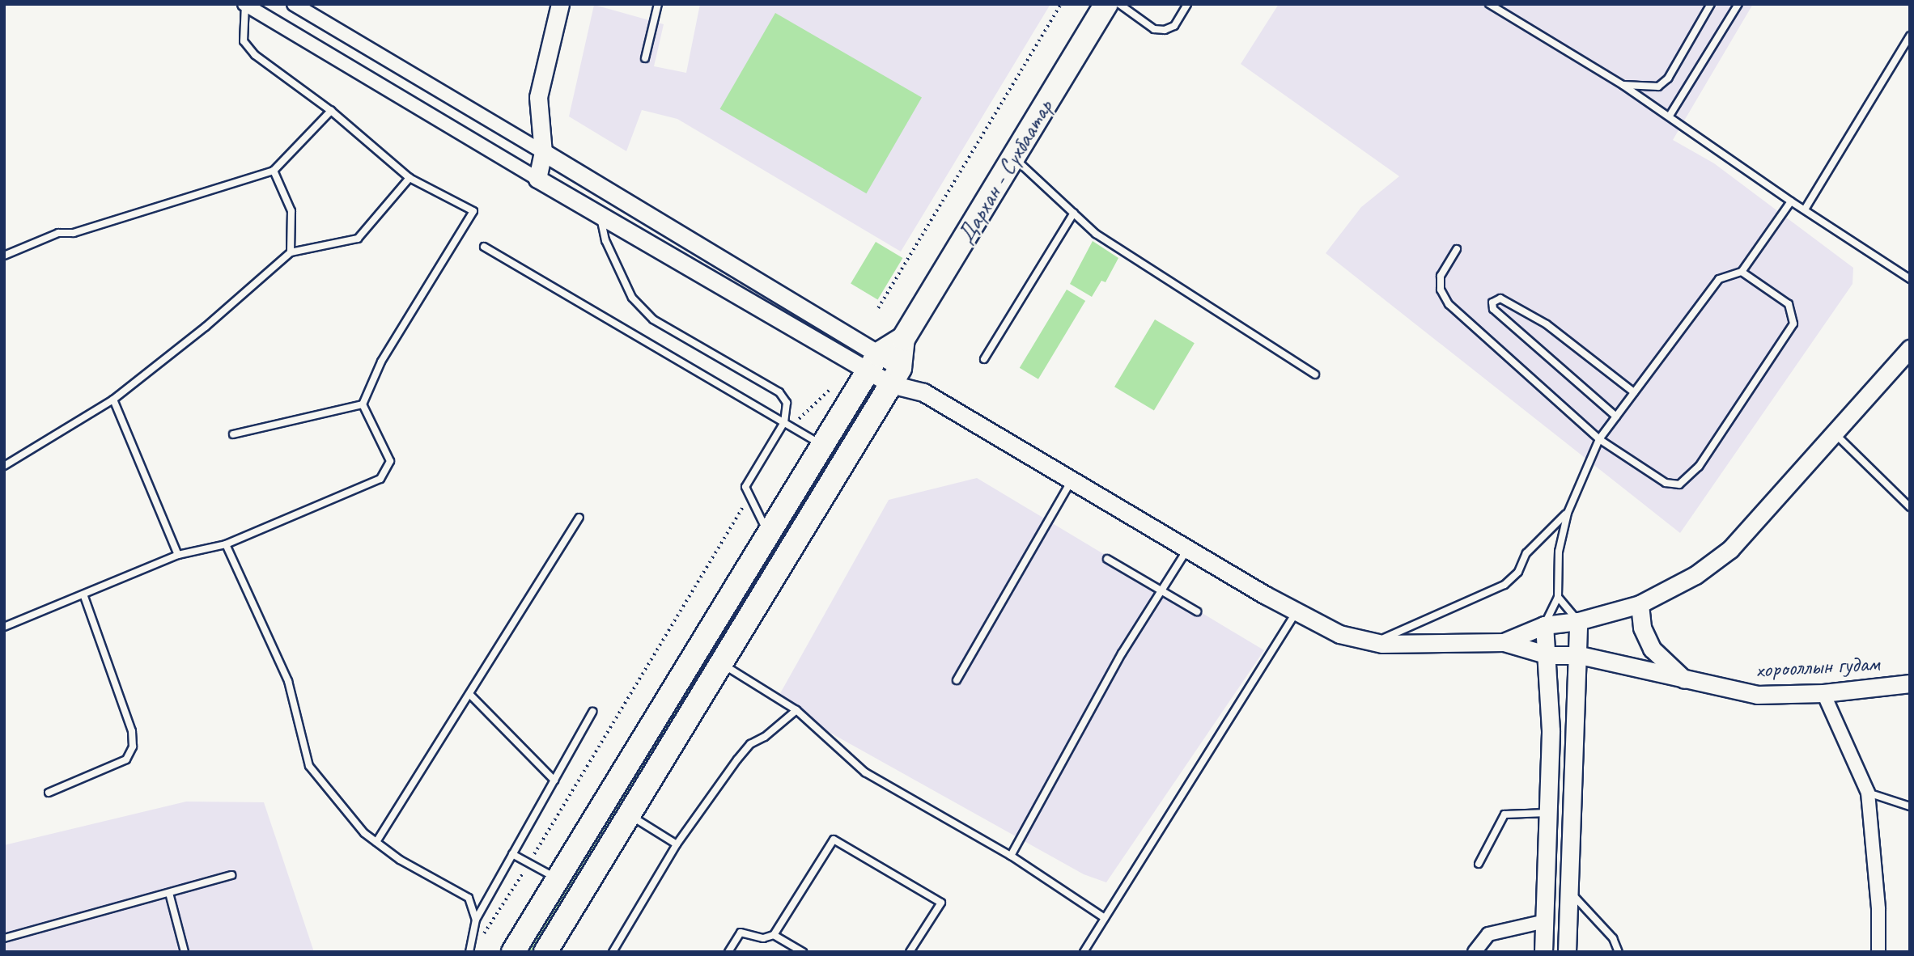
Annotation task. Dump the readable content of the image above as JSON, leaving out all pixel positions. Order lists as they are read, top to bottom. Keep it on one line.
{"streets":{"highway":["Дархан - Сүхбаатар"],"main road":["хорооллын гудам"]}}
